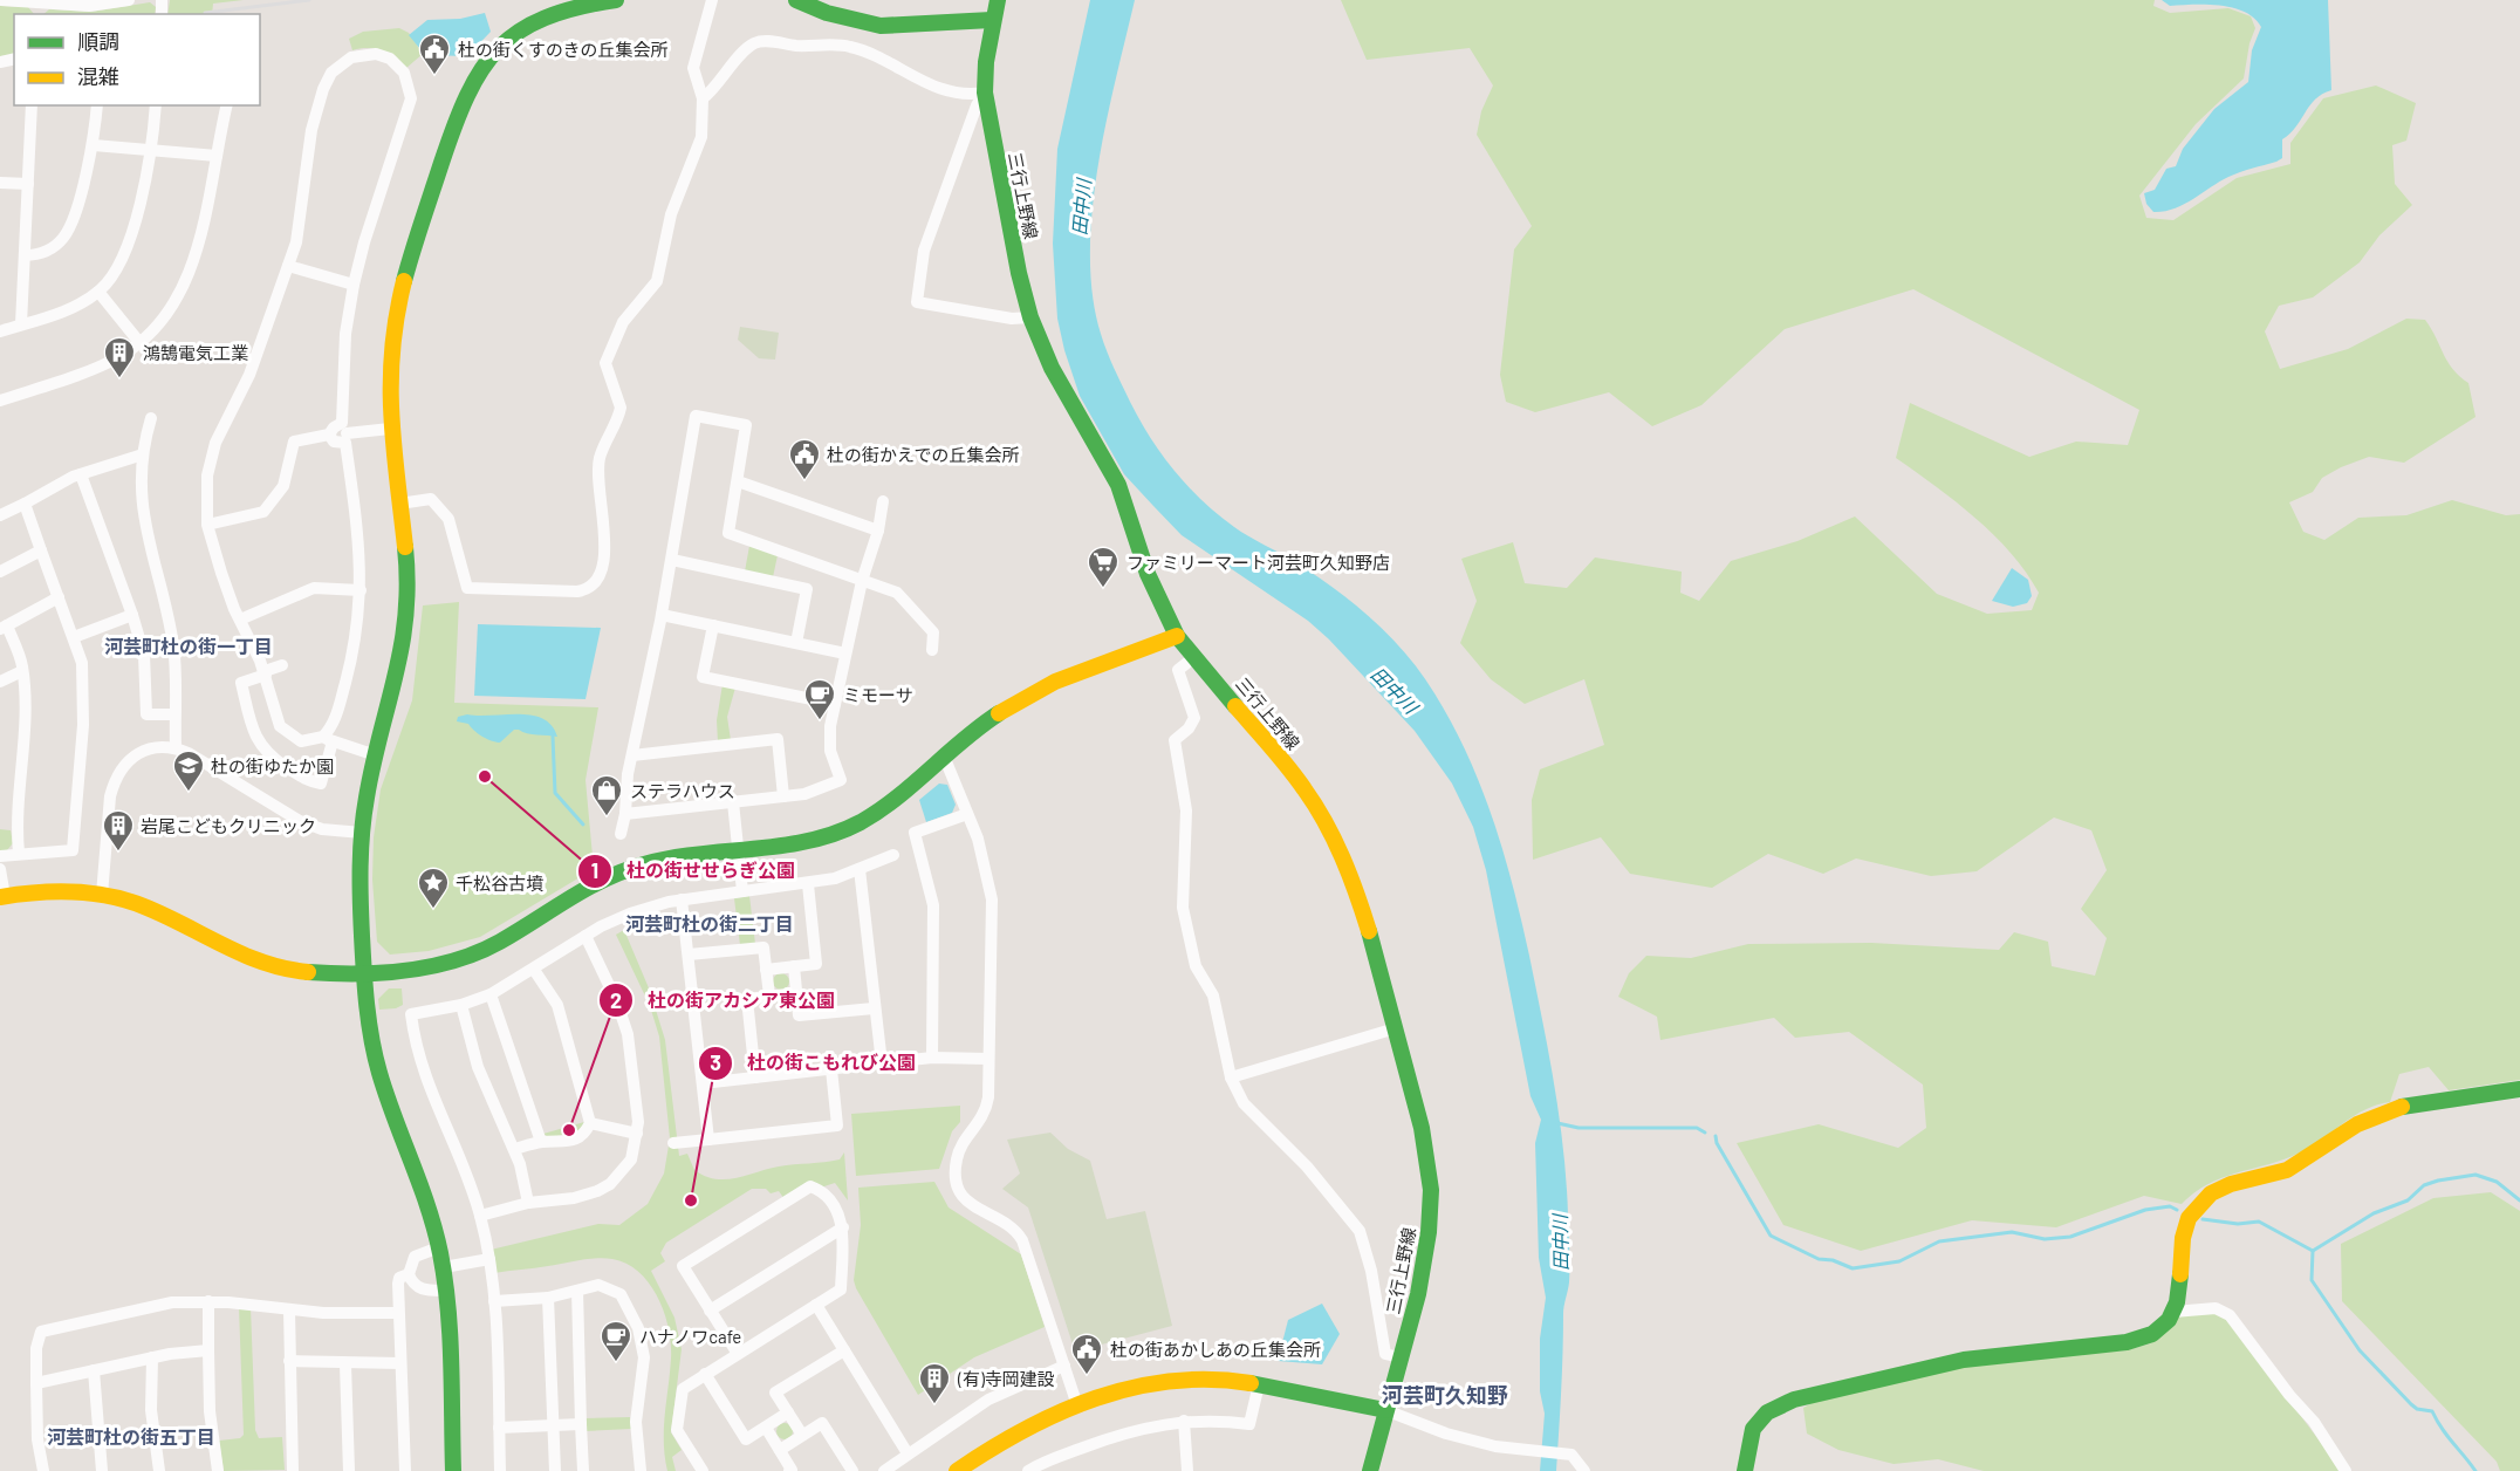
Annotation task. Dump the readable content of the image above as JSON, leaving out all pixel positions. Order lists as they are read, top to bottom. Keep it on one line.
{"streets":{"street":["三行上野線"]},"districts":["河芸町杜の街一丁目","河芸町杜の街二丁目","河芸町久知野","河芸町杜の街五丁目"],"water":["田中川"],"places":{"public building":["杜の街くすのきの丘集会所","杜の街かえでの丘集会所","杜の街あかしあの丘集会所"],"building":["鴻鵠電気工業","岩尾こどもクリニック","(有)寺岡建設"],"supermarket":["ファミリーマート河芸町久知野店"],"cafe":["ミモーサ","ハナノワcafe"],"other":["杜の街せせらぎ公園","杜の街アカシア東公園","杜の街こもれび公園"],"school or university":["杜の街ゆたか園"],"shop":["ステラハウス"],"place":["千松谷古墳"]},"legend":["順調","混雑"]}
